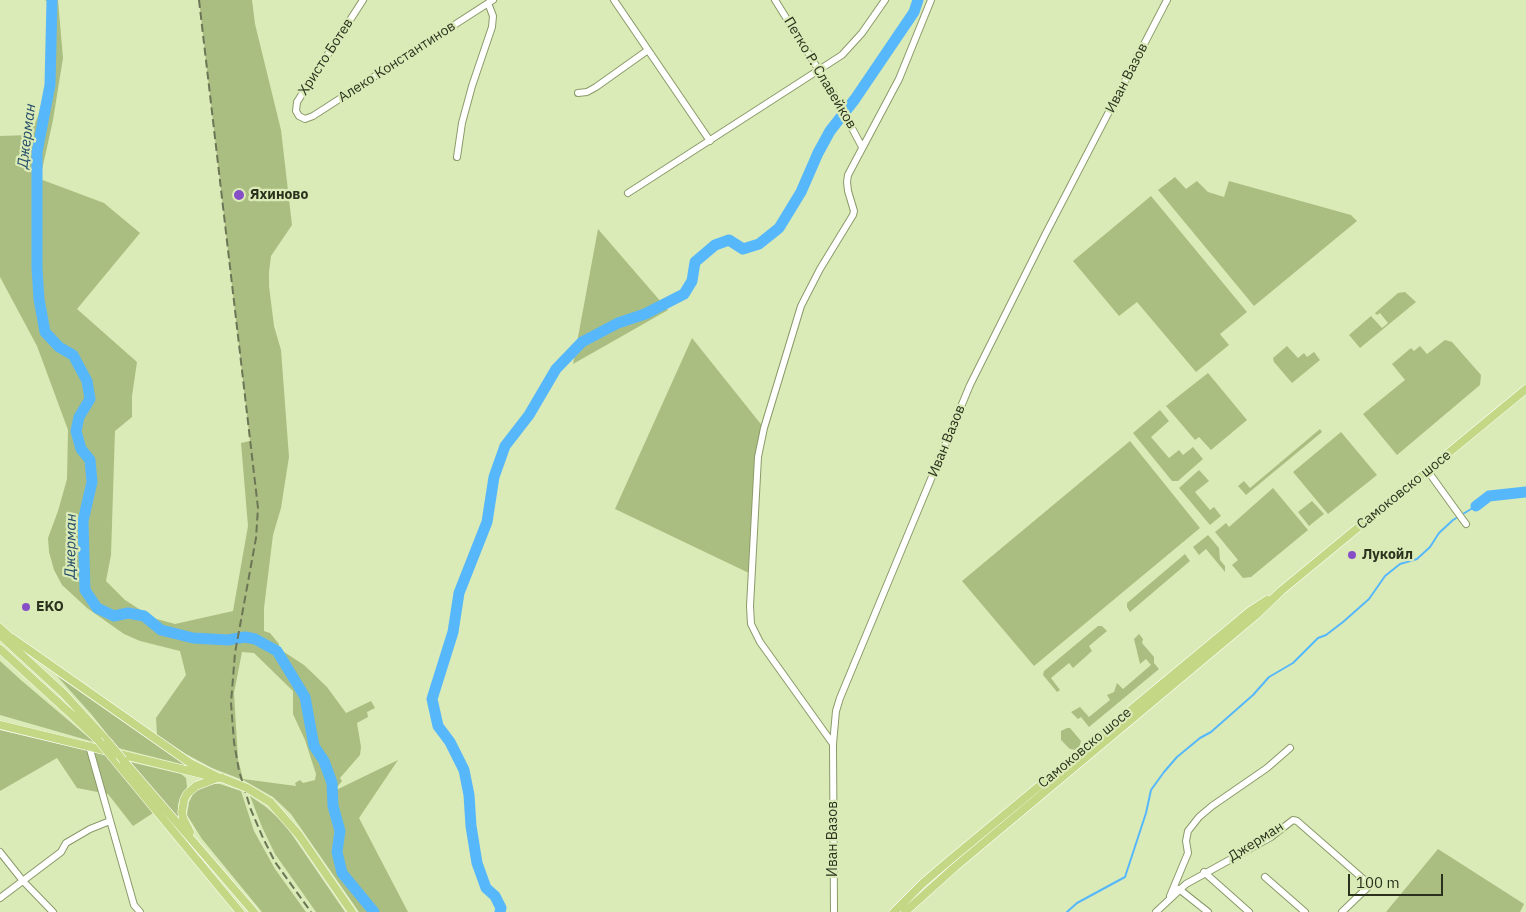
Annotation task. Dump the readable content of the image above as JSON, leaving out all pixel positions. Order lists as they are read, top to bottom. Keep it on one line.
{"streets":{"main road":["Самоковско шосе"],"street":["Христо Ботев","Алеко Константинов","Петко Р. Славейков","Иван Вазов","Джерман"]},"crossings":[["Христо Ботев","Алеко Константинов"]],"water":["Джерман"],"places":["Яхиново","Лукойл","EKO"],"scale_bar":"100 m"}
